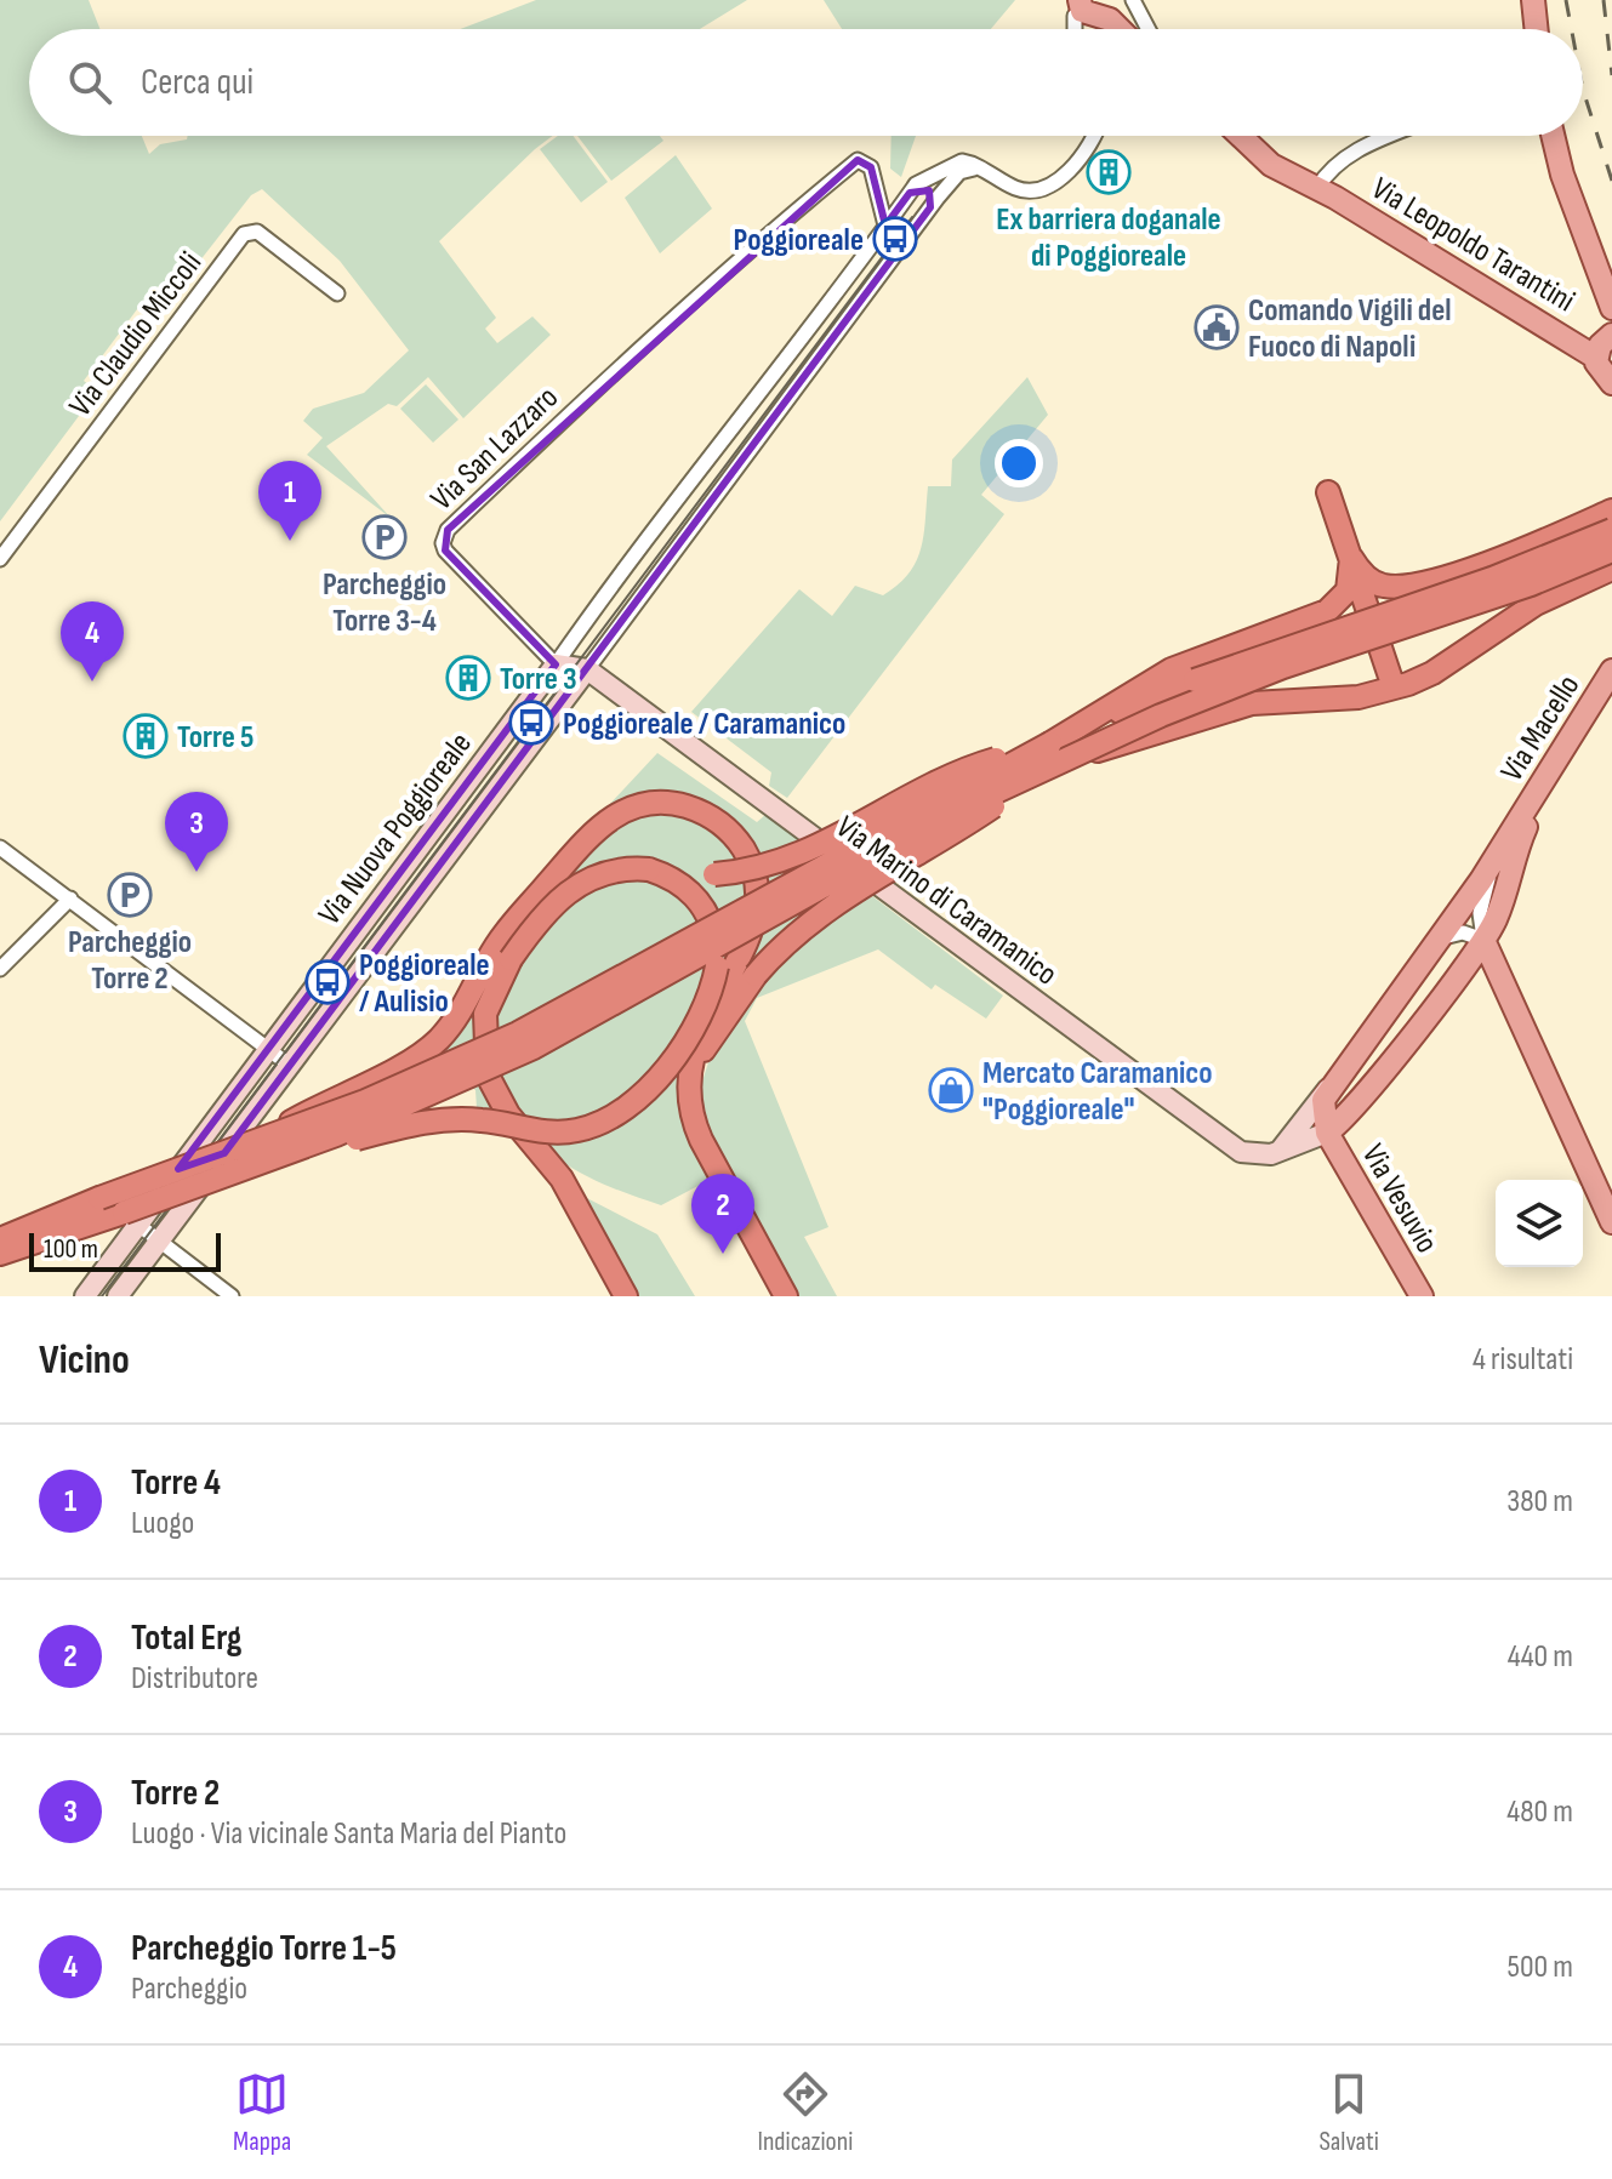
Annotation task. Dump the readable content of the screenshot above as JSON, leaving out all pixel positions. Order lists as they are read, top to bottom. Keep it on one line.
{"streets":{"main road":["Via Leopoldo Tarantini","Via Macello","Via Nuova Poggioreale","Via Marino di Caramanico","Via Vesuvio"],"street":["Via Claudio Miccoli","Via San Lazzaro"]},"crossings":[["Via San Lazzaro","Via Nuova Poggioreale"],["Via Nuova Poggioreale","Via Marino di Caramanico"]],"places":{"building":["Ex barriera doganale di Poggioreale","Torre 3","Torre 5"],"bus stop":["Poggioreale","Poggioreale / Caramanico","Poggioreale / Aulisio"],"public building":["Comando Vigili del Fuoco di Napoli"],"parking":["Parcheggio Torre 3-4","Parcheggio Torre 2"],"shop":["Mercato Caramanico \"Poggioreale\""]},"scale_bar":"100 m","page":{"search":"Cerca qui","pins":["1","4","3","2"],"scale":"100 m","heading":["Vicino","4 risultati"],"list":[{"mark":"1","name":"Torre 4","note":"Luogo","value":"380 m"},{"mark":"2","name":"Total Erg","note":"Distributore","value":"440 m"},{"mark":"3","name":"Torre 2","note":"Luogo · Via vicinale Santa Maria del Pianto","value":"480 m"},{"mark":"4","name":"Parcheggio Torre 1-5","note":"Parcheggio","value":"500 m"}],"nav":["Mappa","Indicazioni","Salvati"]}}
